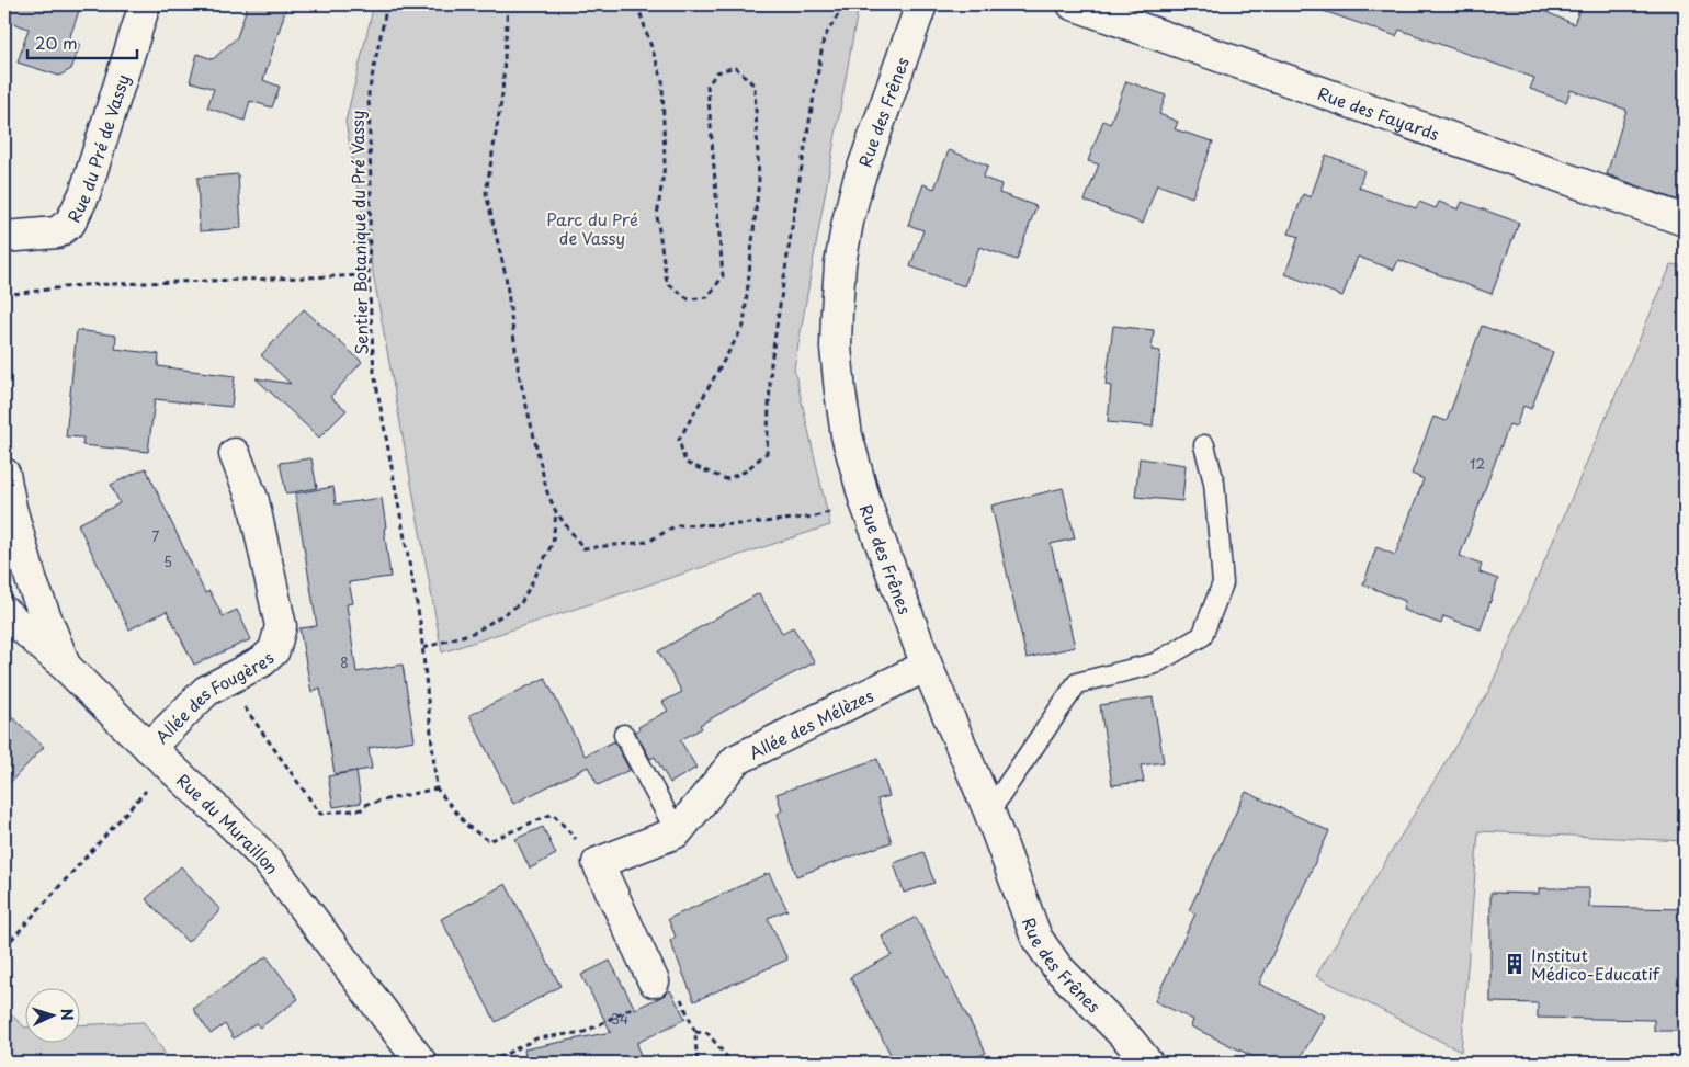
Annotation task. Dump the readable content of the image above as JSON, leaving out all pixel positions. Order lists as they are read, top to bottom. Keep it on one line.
{"streets":{"street":["Rue des Frênes","Rue des Fayards","Rue du Pré de Vassy","Allée des Fougères","Allée des Mélèzes","Rue du Muraillon"],"path":["Sentier Botanique du Pré Vassy"]},"crossings":[["Rue des Frênes","Allée des Mélèzes"],["Allée des Fougères","Rue du Muraillon"]],"parks":["Parc du Pré de Vassy"],"places":{"building":["Institut Médico-Educatif"]},"house_numbers":["12","7","5","8","34"],"scale_bar":"20 m","north":"right"}
